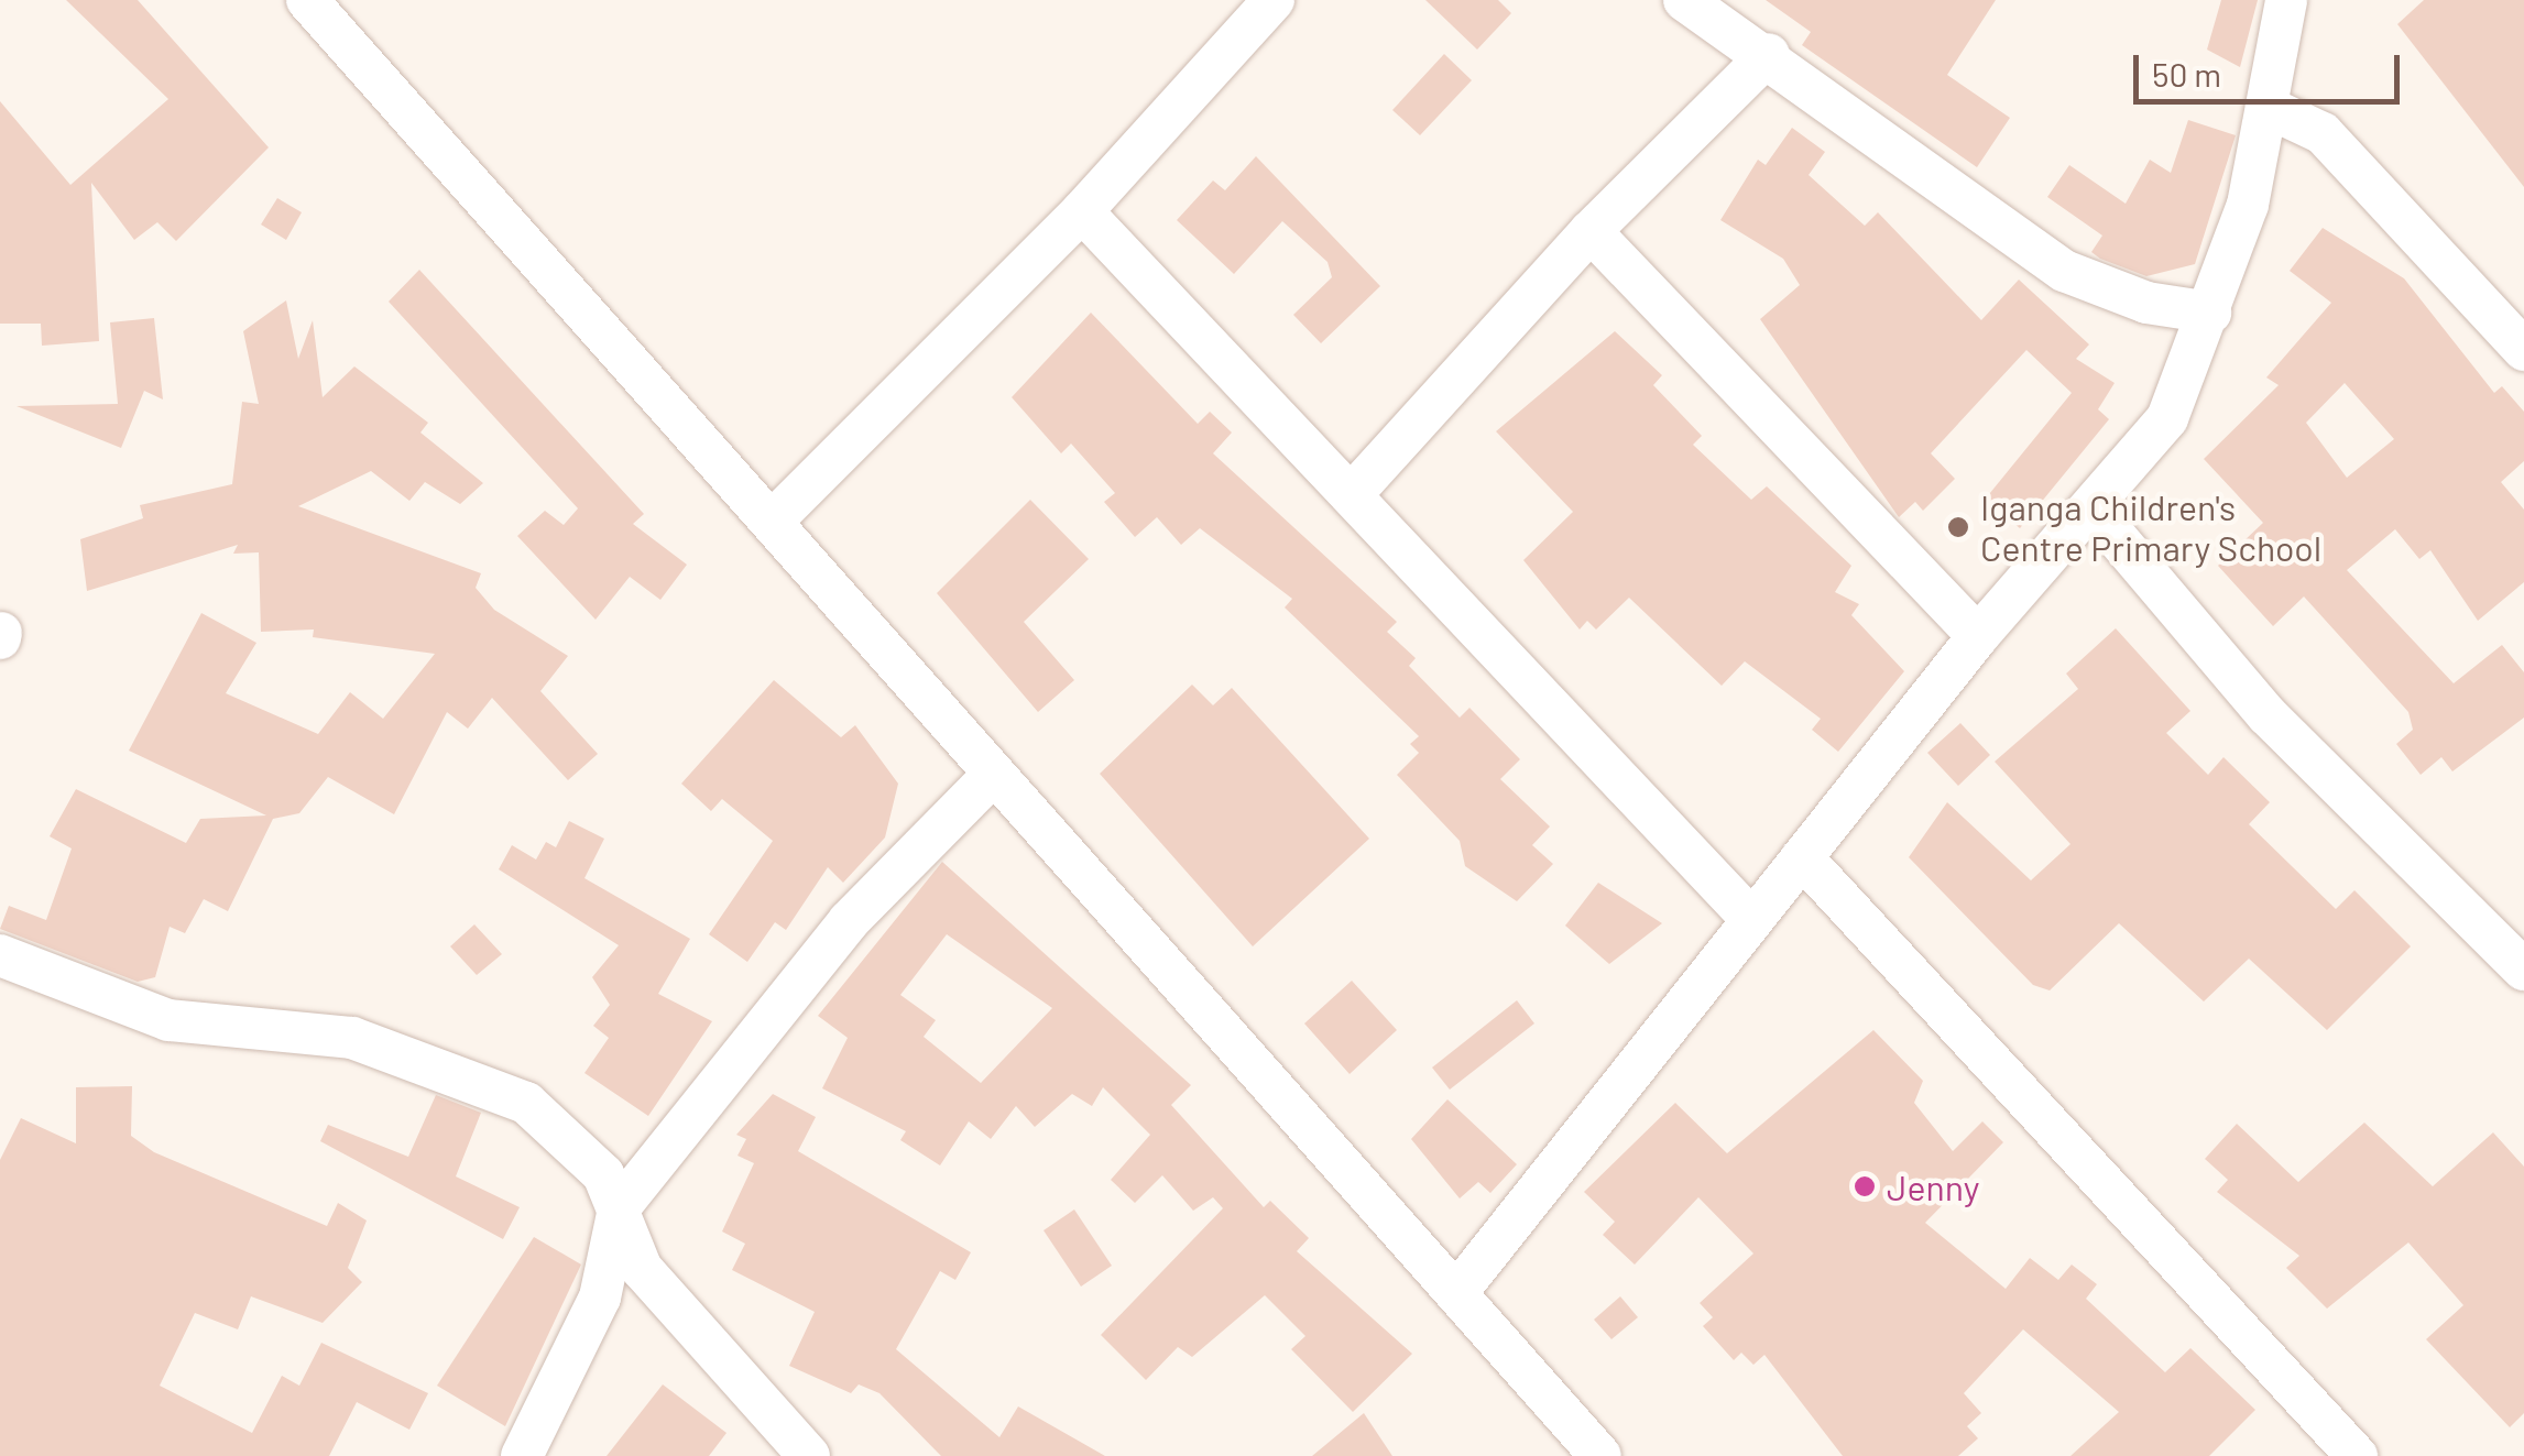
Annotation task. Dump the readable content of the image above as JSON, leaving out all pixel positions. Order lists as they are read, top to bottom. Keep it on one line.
{"places":["Iganga Children's Centre Primary School","Jenny"],"scale_bar":"50 m"}
